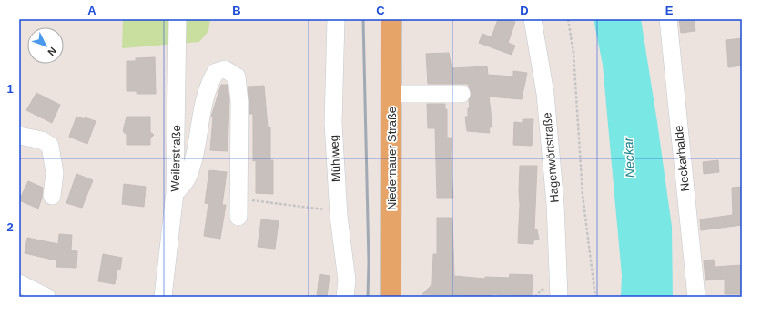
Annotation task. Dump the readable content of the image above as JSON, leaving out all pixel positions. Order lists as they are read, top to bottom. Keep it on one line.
{"streets":{"main road":["Niedernauer Straße"],"street":["Hagenwörtstraße","Weilerstraße","Mühlweg","Neckarhalde"]},"water":["Neckar"],"north":"bottom right","grid":{"columns":["A","B","C","D","E"],"rows":["1","2"]}}
